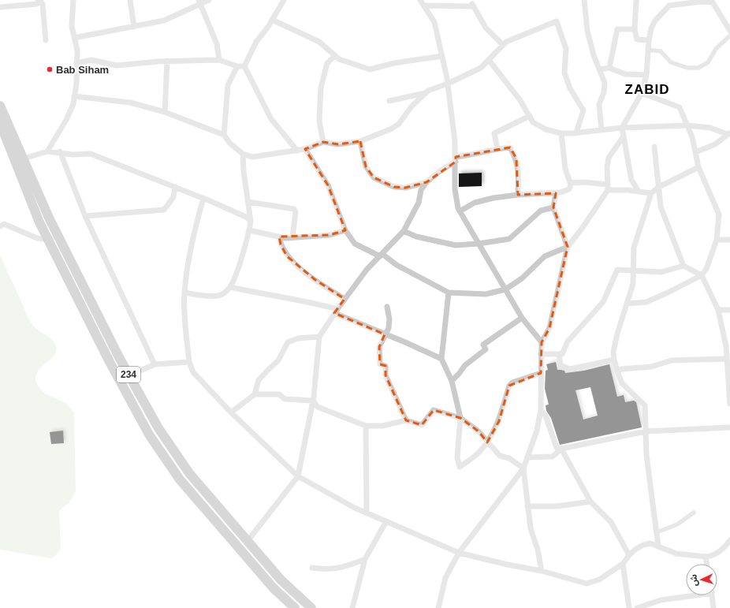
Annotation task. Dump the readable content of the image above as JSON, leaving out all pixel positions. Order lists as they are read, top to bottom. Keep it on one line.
{"streets":{"main road":["234"]},"districts":["ZABID"],"places":["Bab Siham"],"north":"left"}
